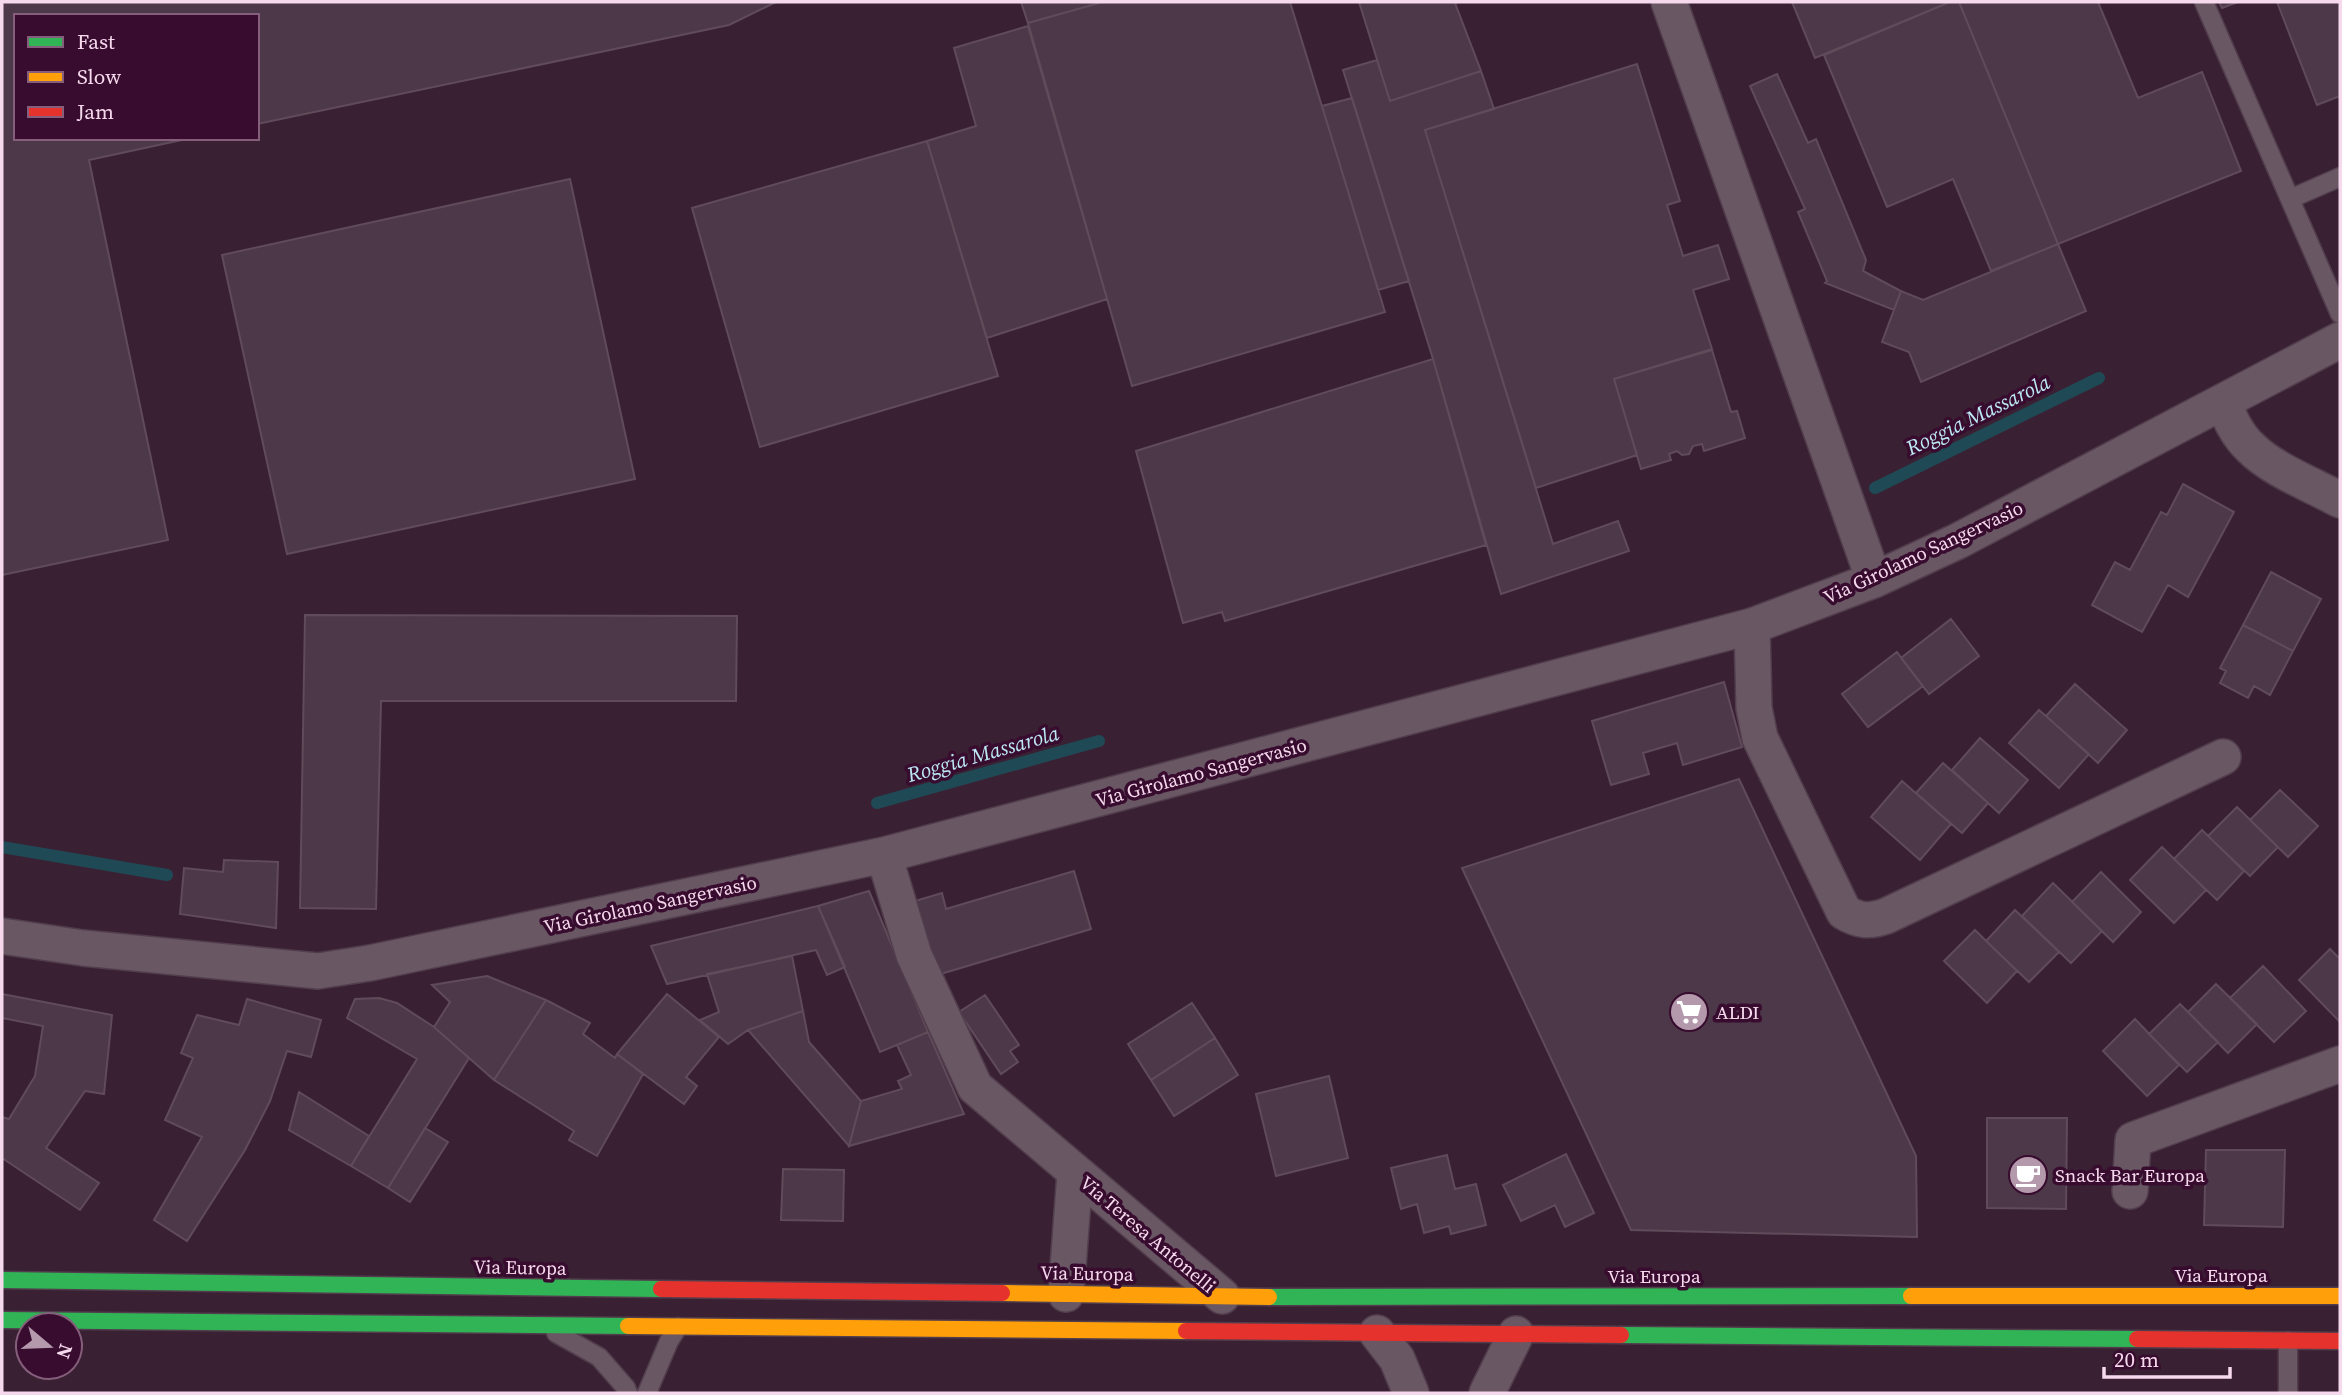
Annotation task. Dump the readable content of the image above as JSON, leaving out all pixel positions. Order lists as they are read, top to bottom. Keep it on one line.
{"streets":{"main road":["Via Europa"],"street":["Via Girolamo Sangervasio","Via Teresa Antonelli"]},"crossings":[["Via Girolamo Sangervasio","Via Teresa Antonelli"],["Via Teresa Antonelli","Via Europa"]],"water":["Roggia Massarola"],"places":{"supermarket":["ALDI"],"cafe":["Snack Bar Europa"]},"legend":["Fast","Slow","Jam"],"scale_bar":"20 m","north":"right"}
